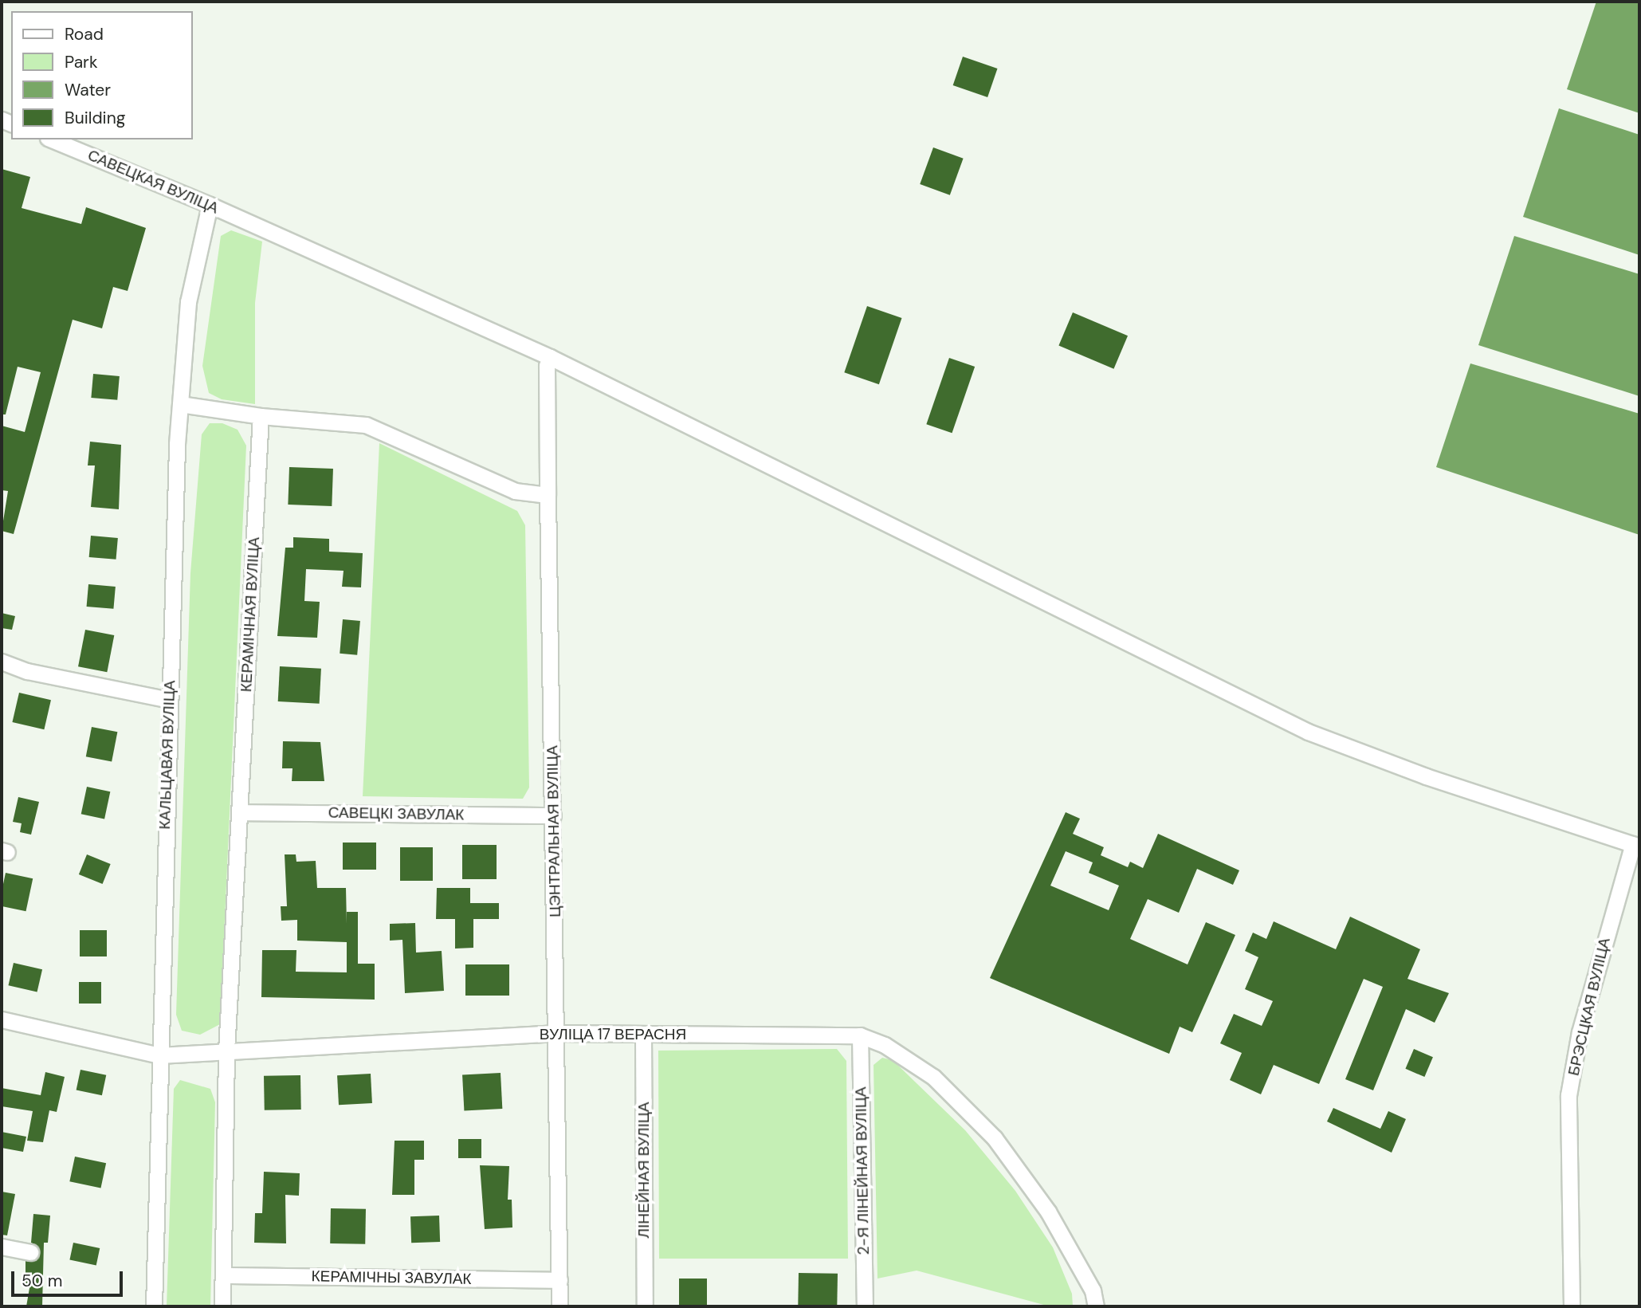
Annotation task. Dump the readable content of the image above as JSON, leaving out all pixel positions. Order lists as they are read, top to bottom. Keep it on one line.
{"streets":{"street":["САВЕЦКАЯ ВУЛІЦА","КЕРАМІЧНАЯ ВУЛІЦА","КАЛЬЦАВАЯ ВУЛІЦА","САВЕЦКІ ЗАВУЛАК","ЦЭНТРАЛЬНАЯ ВУЛІЦА","БРЭСЦКАЯ ВУЛІЦА","ВУЛІЦА 17 ВЕРАСНЯ","ЛІНЕЙНАЯ ВУЛІЦА","2-Я ЛІНЕЙНАЯ ВУЛІЦА","КЕРАМІЧНЫ ЗАВУЛАК"]},"crossings":[["САВЕЦКАЯ ВУЛІЦА","КАЛЬЦАВАЯ ВУЛІЦА"],["САВЕЦКАЯ ВУЛІЦА","ЦЭНТРАЛЬНАЯ ВУЛІЦА"],["САВЕЦКАЯ ВУЛІЦА","БРЭСЦКАЯ ВУЛІЦА"],["КЕРАМІЧНАЯ ВУЛІЦА","САВЕЦКІ ЗАВУЛАК"],["КЕРАМІЧНАЯ ВУЛІЦА","ВУЛІЦА 17 ВЕРАСНЯ"],["КЕРАМІЧНАЯ ВУЛІЦА","КЕРАМІЧНЫ ЗАВУЛАК"],["КАЛЬЦАВАЯ ВУЛІЦА","ВУЛІЦА 17 ВЕРАСНЯ"],["САВЕЦКІ ЗАВУЛАК","ЦЭНТРАЛЬНАЯ ВУЛІЦА"],["ЦЭНТРАЛЬНАЯ ВУЛІЦА","ВУЛІЦА 17 ВЕРАСНЯ"],["ЦЭНТРАЛЬНАЯ ВУЛІЦА","КЕРАМІЧНЫ ЗАВУЛАК"],["ВУЛІЦА 17 ВЕРАСНЯ","ЛІНЕЙНАЯ ВУЛІЦА"],["ВУЛІЦА 17 ВЕРАСНЯ","2-Я ЛІНЕЙНАЯ ВУЛІЦА"]],"legend":["Road","Park","Water","Building"],"scale_bar":"50 m"}
